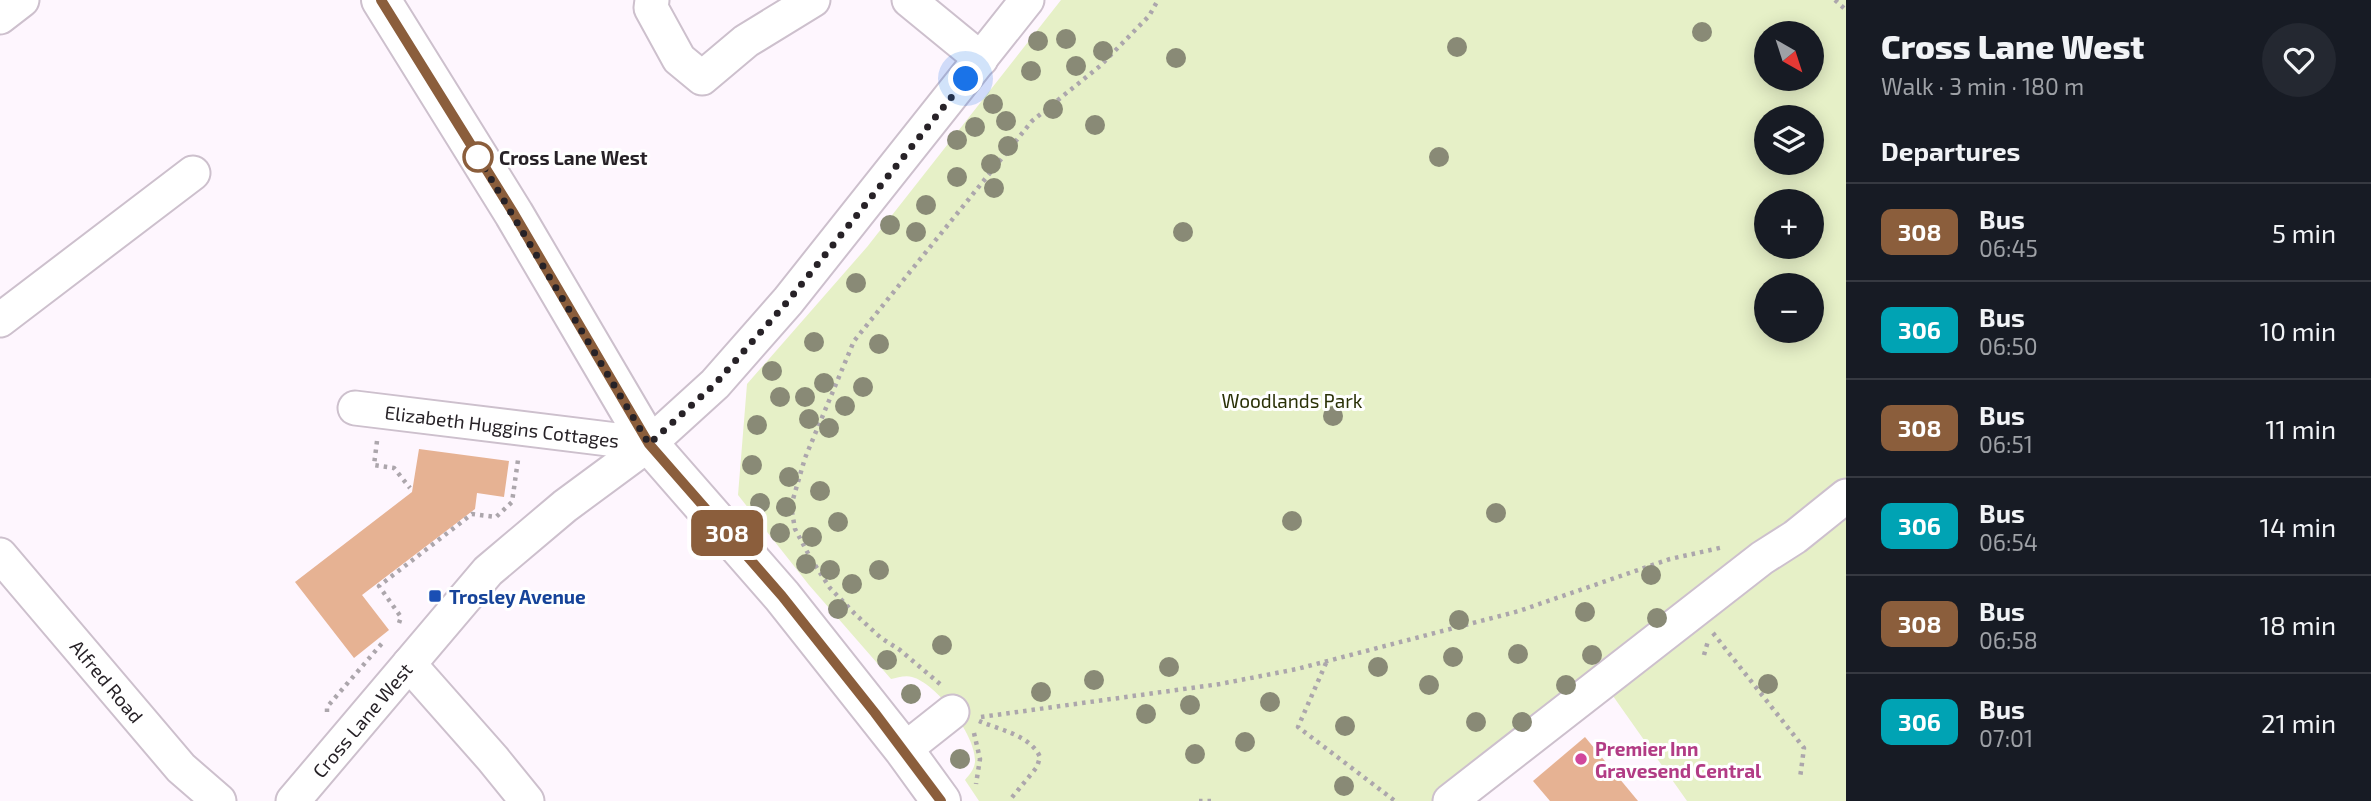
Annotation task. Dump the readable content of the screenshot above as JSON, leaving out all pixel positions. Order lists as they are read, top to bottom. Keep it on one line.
{"streets":{"street":["Elizabeth Huggins Cottages","Alfred Road","Cross Lane West"]},"crossings":[["Elizabeth Huggins Cottages","Cross Lane West"]],"parks":["Woodlands Park"],"places":{"other":["Cross Lane West","Premier Inn Gravesend Central"],"transit":["Trosley Avenue"]},"lines":["bus line 308"],"north":"bottom right","page":{"on_map":"308","heading":[["Cross Lane West","Walk · 3 min · 180 m"],"Departures"],"map_buttons":["+","−"],"list":[{"mark":"308","name":"Bus","note":"06:45","value":"5 min"},{"mark":"306","name":"Bus","note":"06:50","value":"10 min"},{"mark":"308","name":"Bus","note":"06:51","value":"11 min"},{"mark":"306","name":"Bus","note":"06:54","value":"14 min"},{"mark":"308","name":"Bus","note":"06:58","value":"18 min"},{"mark":"306","name":"Bus","note":"07:01","value":"21 min"}]}}
